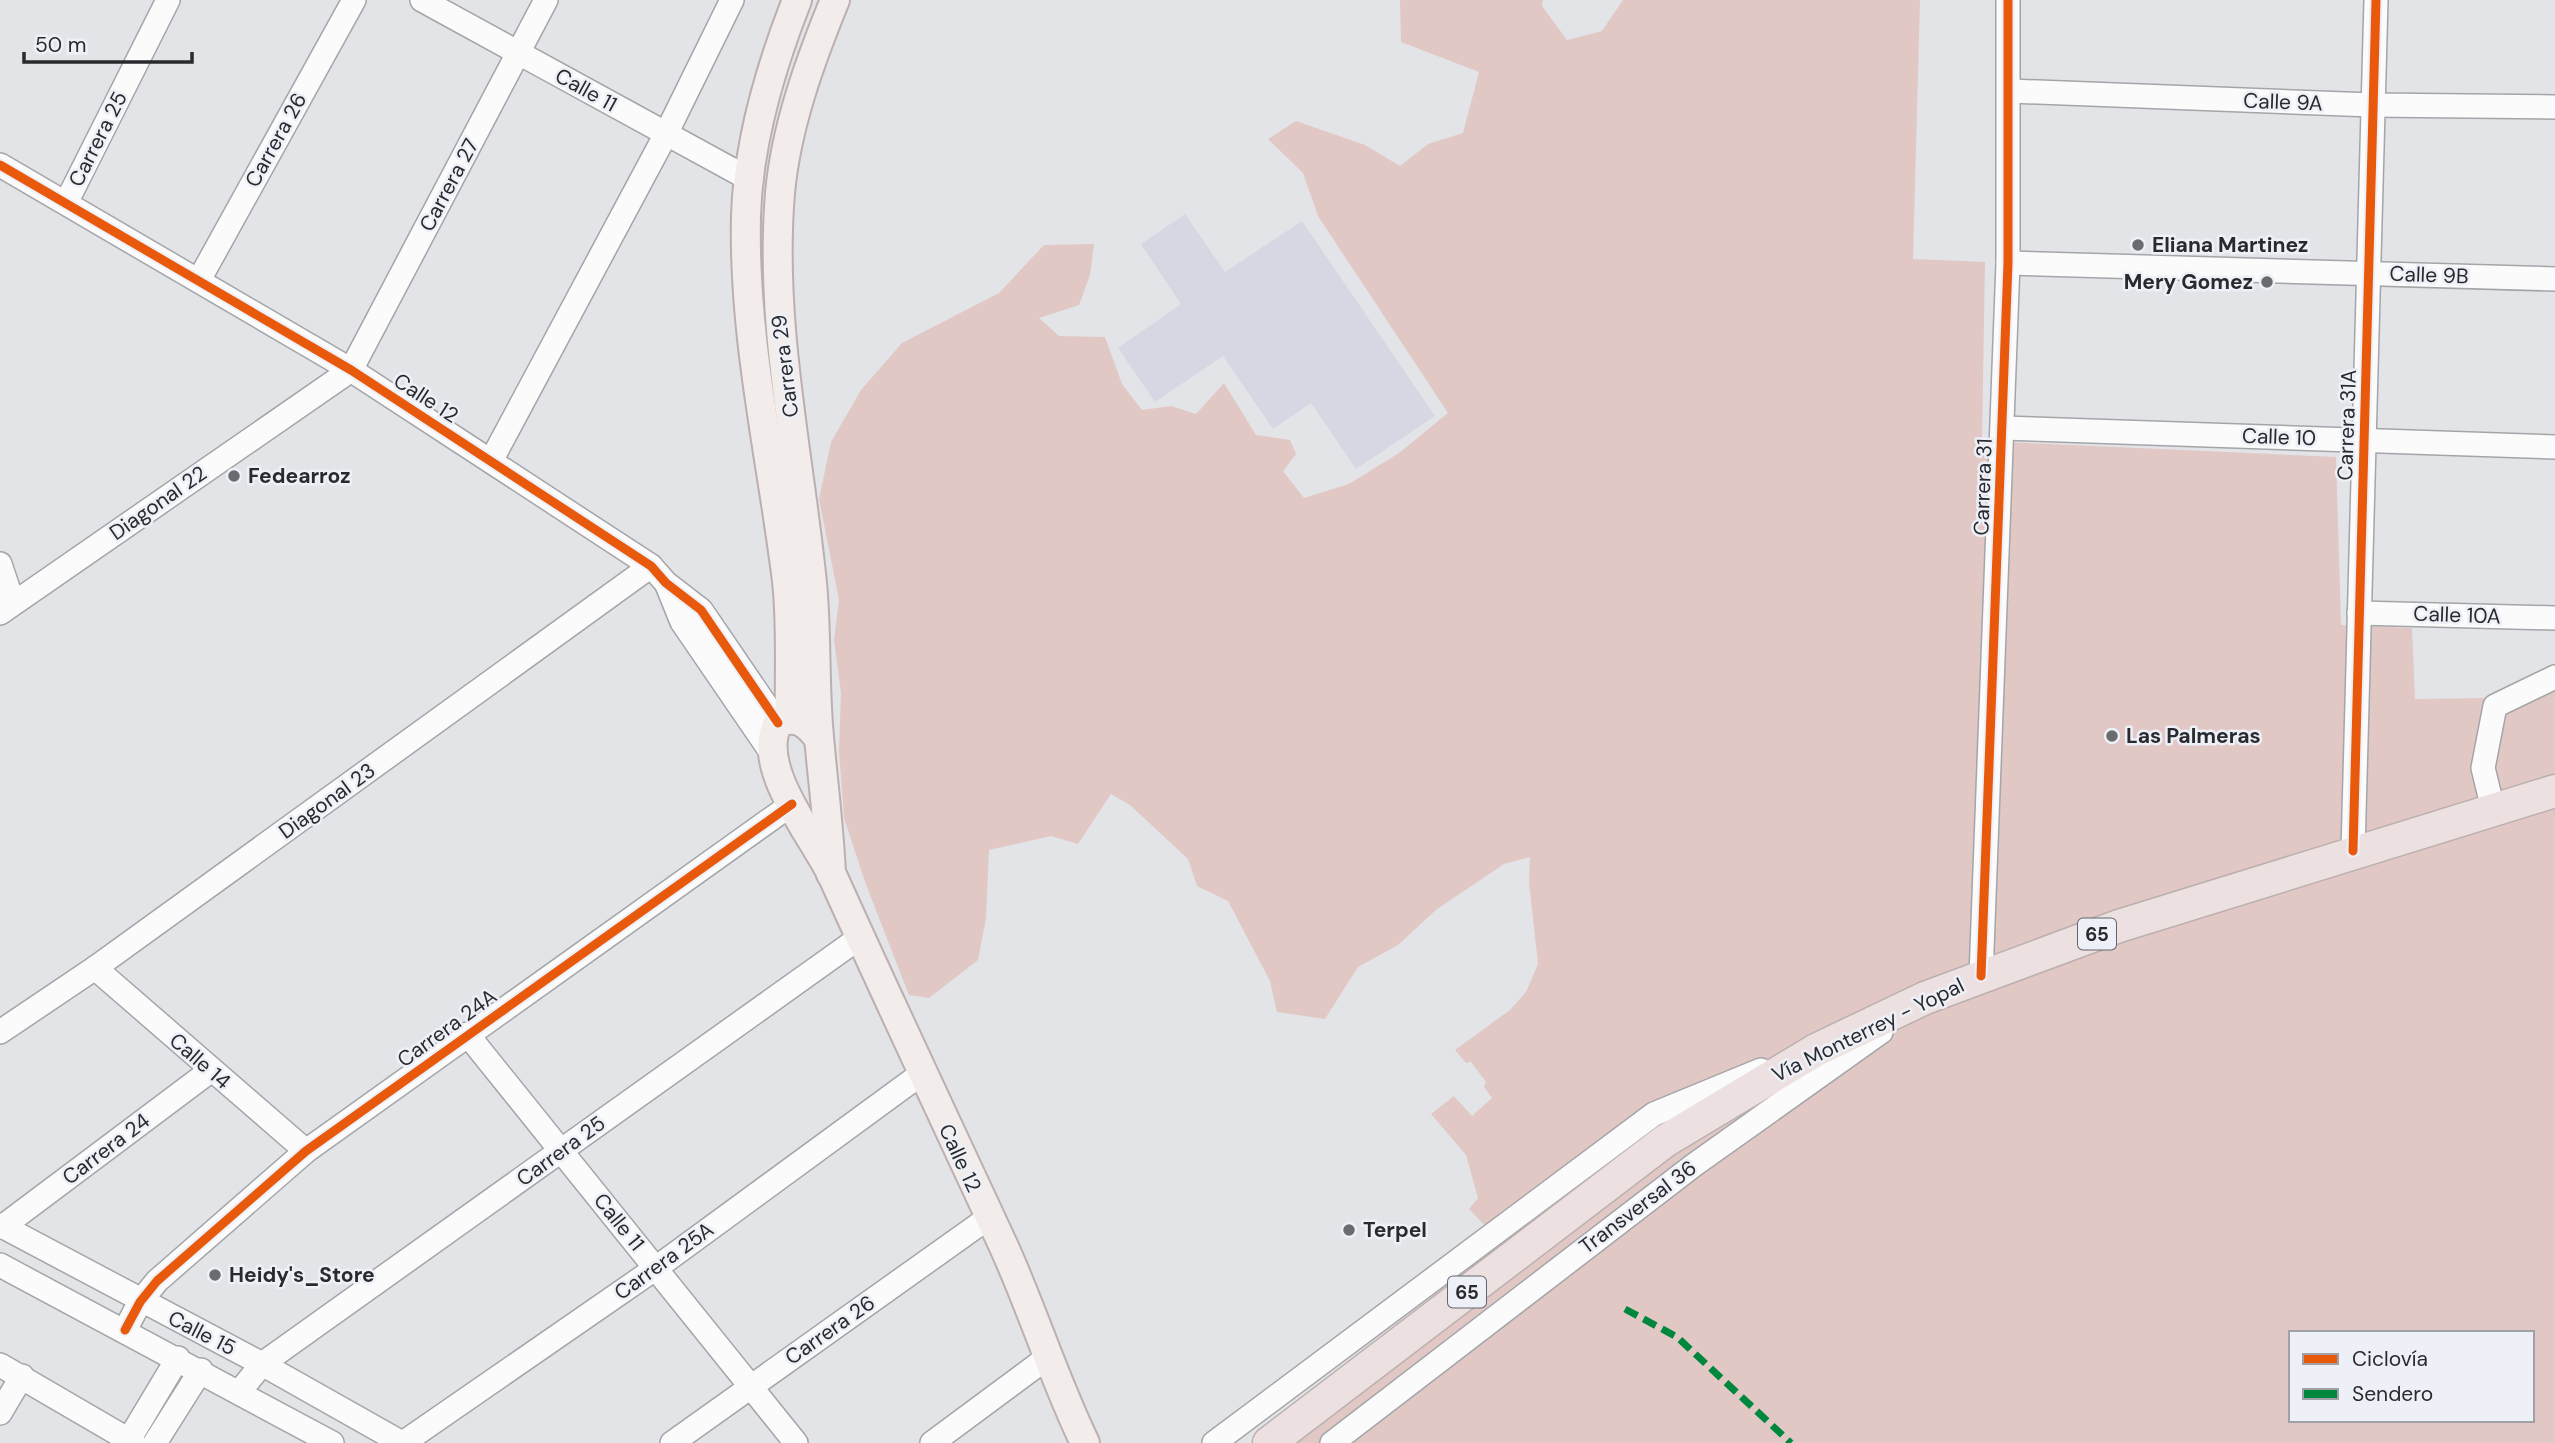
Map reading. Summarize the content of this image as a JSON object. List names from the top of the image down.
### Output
{
  "streets": {
    "highway": ["65", "Vía Monterrey - Yopal"],
    "main road": ["Carrera 29", "Calle 12"],
    "street": [
      "Calle 11",
      "Calle 9A",
      "Carrera 25",
      "Carrera 26",
      "Carrera 27",
      "Calle 9B",
      "Carrera 31A",
      "Calle 10",
      "Carrera 31",
      "Diagonal 22",
      "Calle 10A",
      "Diagonal 23",
      "Carrera 24A",
      "Calle 14",
      "Carrera 24",
      "Transversal 36",
      "Carrera 25A",
      "Calle 15"
    ]
  },
  "crossings": [
    ["Calle 11", "Carrera 25"],
    ["Calle 11", "Carrera 26"],
    ["Calle 11", "Carrera 27"],
    ["Calle 11", "Carrera 29"],
    ["Calle 11", "Carrera 24A"],
    ["Calle 11", "Carrera 25A"],
    ["Calle 9A", "Carrera 31A"],
    ["Calle 9A", "Carrera 31"],
    ["Carrera 25", "Calle 12"],
    ["Carrera 25", "Calle 15"],
    ["Carrera 26", "Calle 12"],
    ["Carrera 27", "Calle 12"],
    ["Carrera 27", "Diagonal 22"],
    ["Calle 9B", "Carrera 31A"],
    ["Calle 9B", "Carrera 31"],
    ["Carrera 29", "Calle 12"],
    ["Calle 12", "Diagonal 22"],
    ["Calle 12", "Diagonal 23"],
    ["Calle 12", "Carrera 25A"],
    ["Carrera 31A", "Calle 10"],
    ["Carrera 31A", "Calle 10A"],
    ["Carrera 31A", "Vía Monterrey - Yopal"],
    ["Calle 10", "Carrera 31"],
    ["Carrera 31", "Vía Monterrey - Yopal"],
    ["Carrera 31", "Transversal 36"],
    ["Diagonal 23", "Calle 14"],
    ["65", "Vía Monterrey - Yopal"],
    ["Carrera 24A", "Calle 14"],
    ["Carrera 24A", "Calle 15"],
    ["Vía Monterrey - Yopal", "Transversal 36"],
    ["Calle 14", "Carrera 24"],
    ["Carrera 24", "Calle 15"],
    ["Carrera 25A", "Calle 15"]
  ],
  "places": [
    "Eliana Martinez",
    "Mery Gomez",
    "Fedearroz",
    "Las Palmeras",
    "Terpel",
    "Heidy's_Store"
  ],
  "legend": ["Ciclovía", "Sendero"],
  "scale_bar": "50 m"
}
